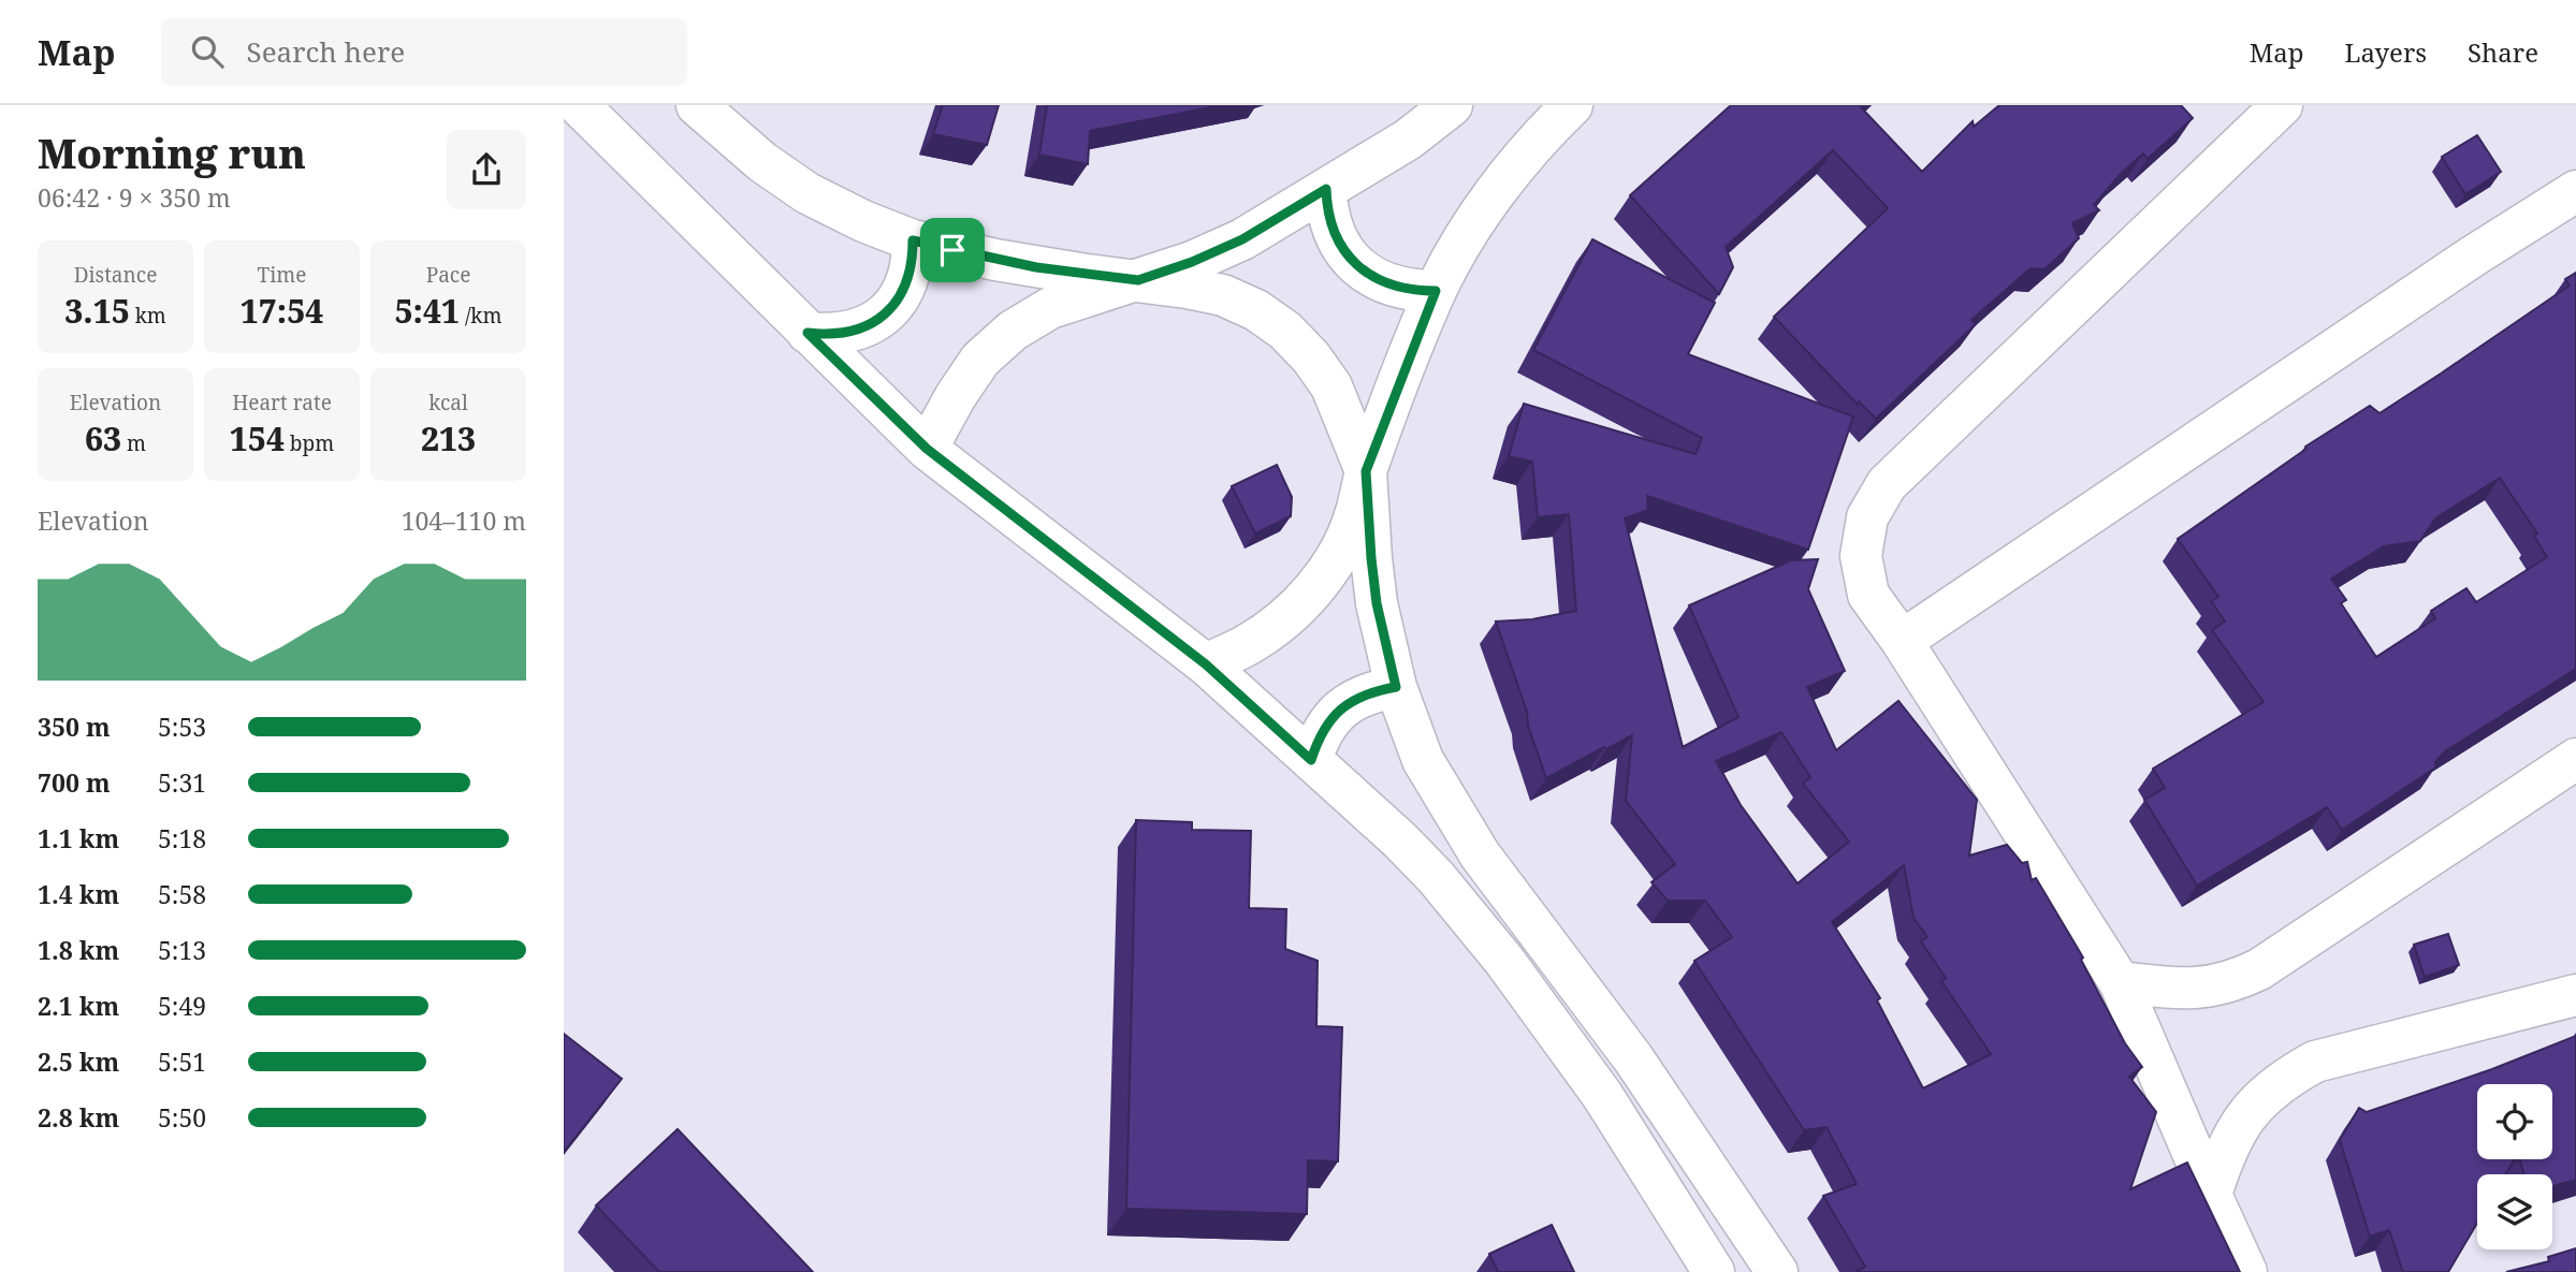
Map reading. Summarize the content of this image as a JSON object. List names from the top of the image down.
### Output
{
  "page": {
    "header": "Map",
    "search": "Search here",
    "nav": ["Map", "Layers", "Share"],
    "heading": ["Morning run", "06:42 · 9 × 350 m"],
    "stats": [
      ["Distance", "3.15 km"],
      ["Time", "17:54"],
      ["Pace", "5:41 /km"],
      ["Elevation", "63 m"],
      ["Heart rate", "154 bpm"],
      ["kcal", "213"]
    ],
    "chart": ["Elevation", "104–110 m"],
    "list": [
      {
        "name": "350 m",
        "note": "5:53"
      },
      {
        "name": "700 m",
        "note": "5:31"
      },
      {
        "name": "1.1 km",
        "note": "5:18"
      },
      {
        "name": "1.4 km",
        "note": "5:58"
      },
      {
        "name": "1.8 km",
        "note": "5:13"
      },
      {
        "name": "2.1 km",
        "note": "5:49"
      },
      {
        "name": "2.5 km",
        "note": "5:51"
      },
      {
        "name": "2.8 km",
        "note": "5:50"
      }
    ]
  }
}
